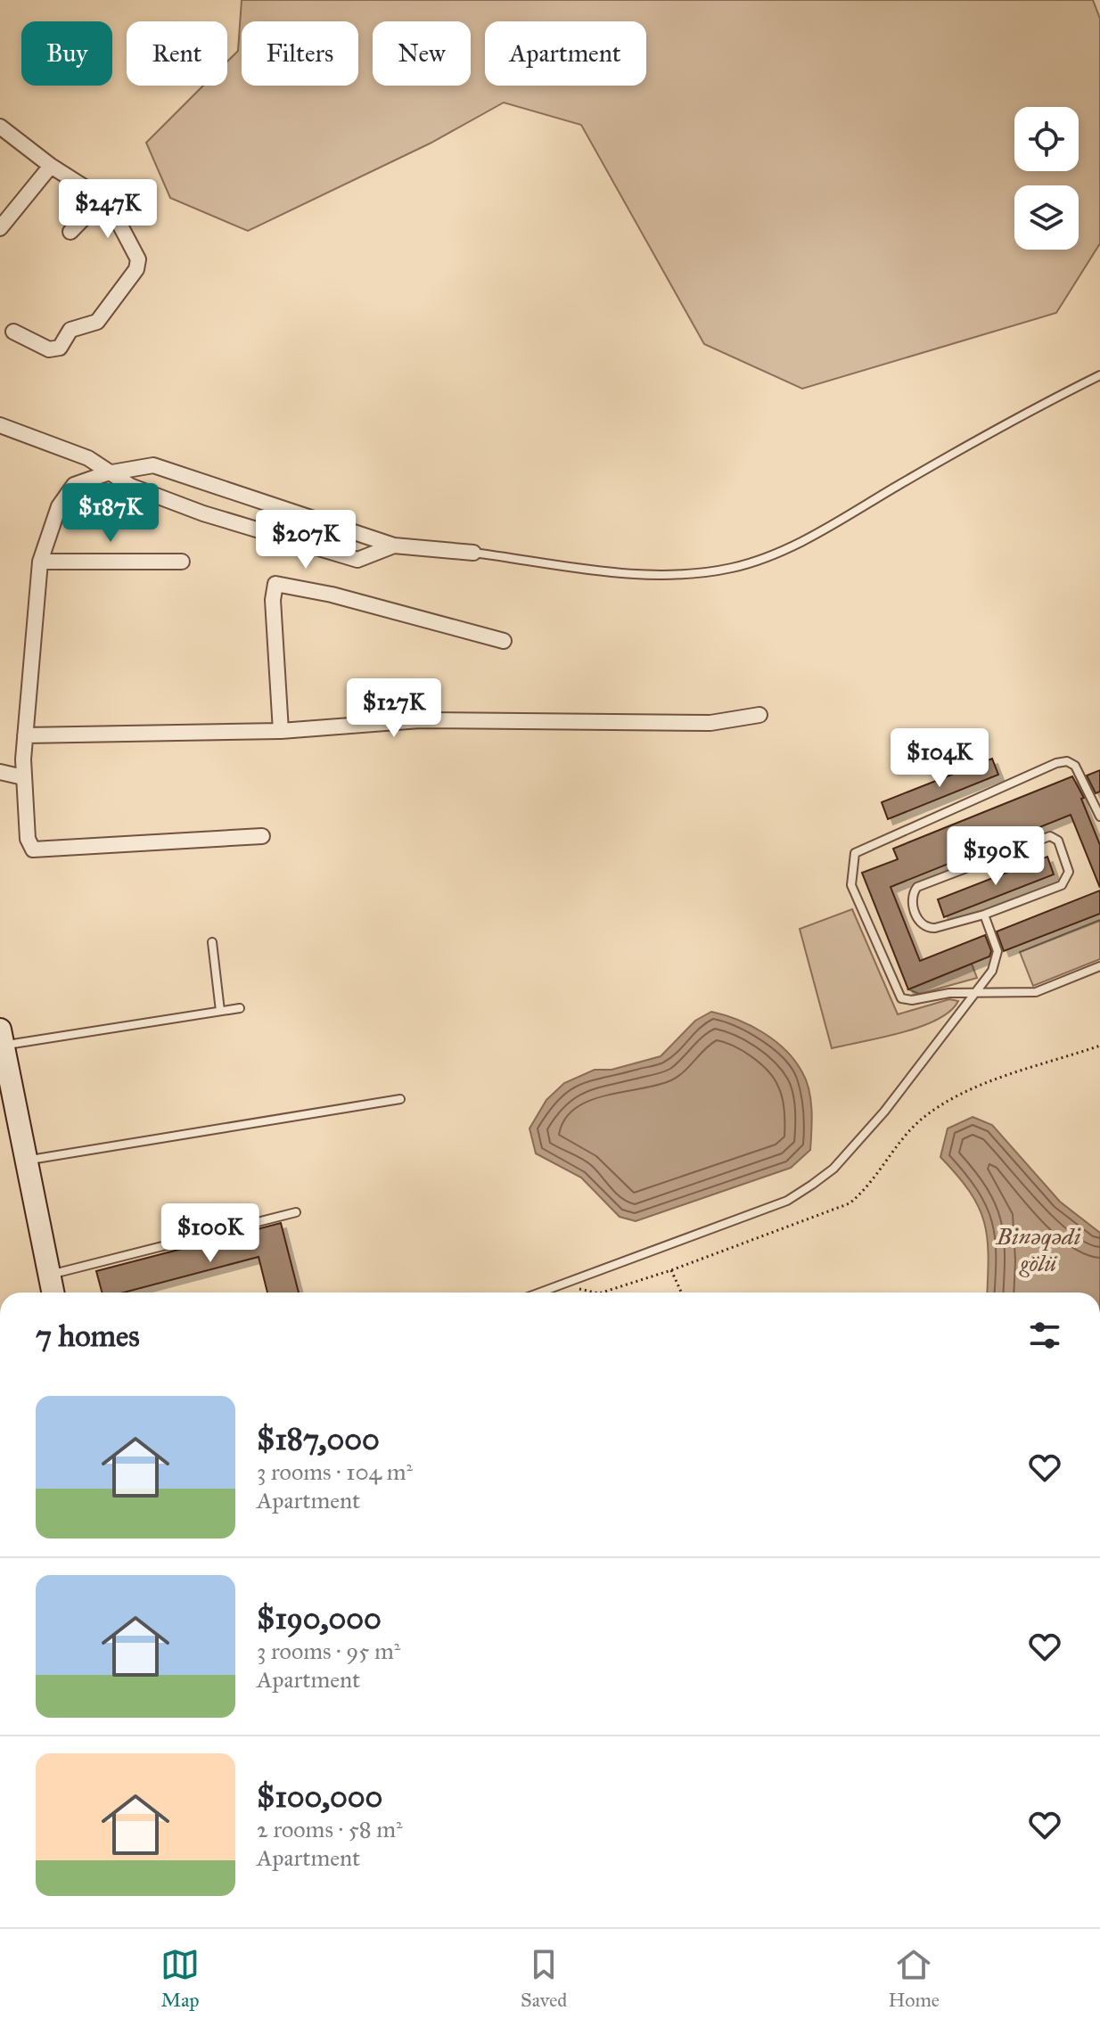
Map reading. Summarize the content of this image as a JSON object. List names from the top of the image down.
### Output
{
  "water": ["Binəqədi gölü"],
  "page": {
    "chip": [
      "Buy",
      "Rent",
      "Filters",
      "New",
      "Apartment"
    ],
    "price": [
      "$247K",
      "$187K",
      "$207K",
      "$127K",
      "$104K",
      "$190K",
      "$100K"
    ],
    "heading": "7 homes",
    "list": [
      {
        "name": "$187,000",
        "note": "3 rooms · 104 m² · Apartment"
      },
      {
        "name": "$190,000",
        "note": "3 rooms · 95 m² · Apartment"
      },
      {
        "name": "$100,000",
        "note": "2 rooms · 58 m² · Apartment"
      }
    ],
    "tabs": ["Map", "Saved", "Home"]
  }
}
